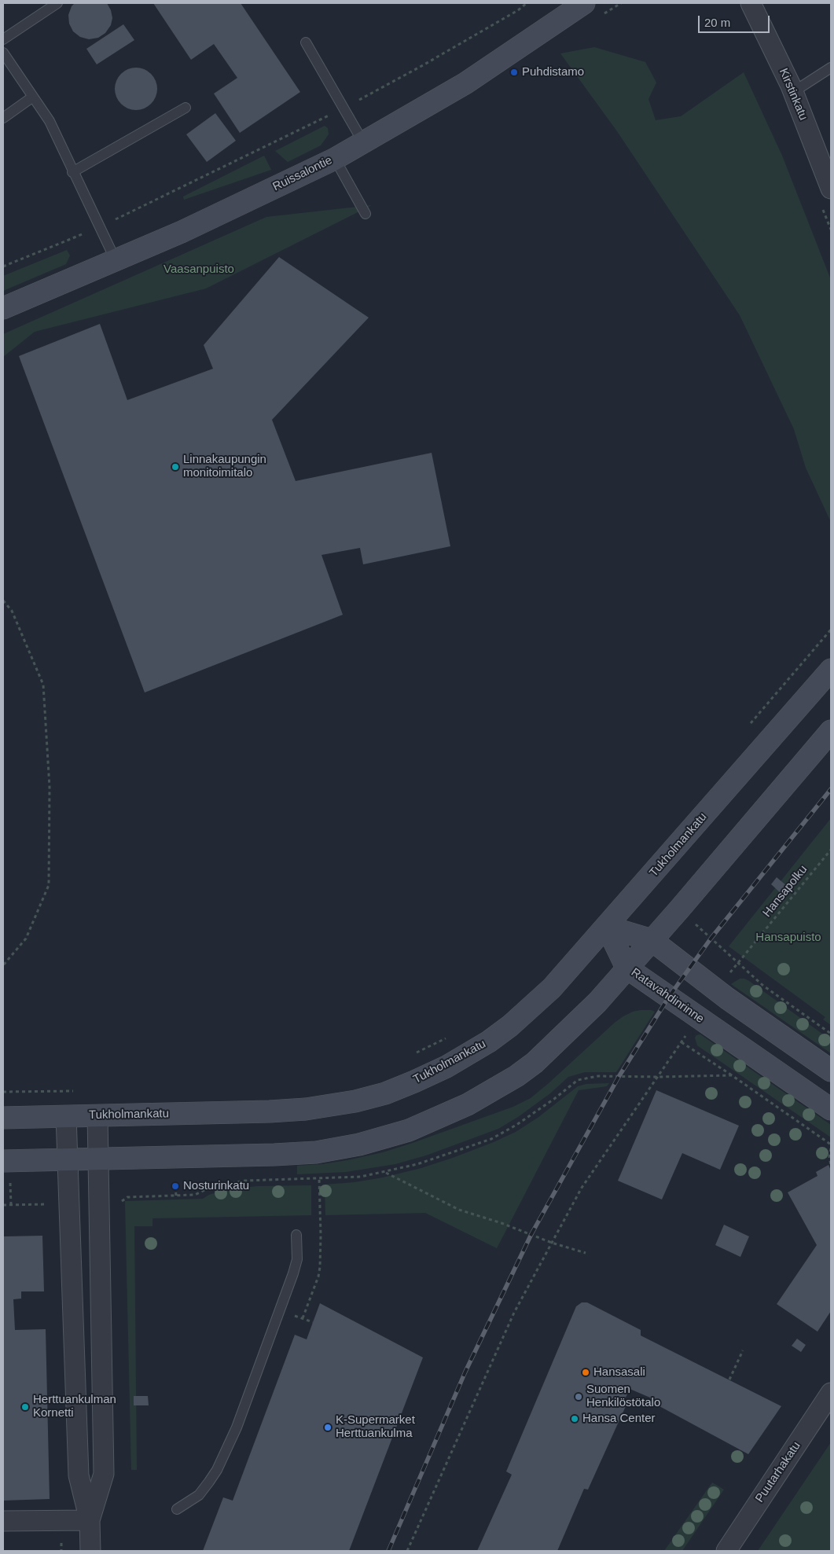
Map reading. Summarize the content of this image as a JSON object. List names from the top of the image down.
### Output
{
  "streets": {
    "main road": ["Ruissalontie", "Tukholmankatu", "Ratavahdinrinne"],
    "street": ["Kirstinkatu", "Puutarhakatu"],
    "path": ["Hansapolku"]
  },
  "crossings": [
    ["Tukholmankatu", "Ratavahdinrinne"]
  ],
  "parks": ["Vaasanpuisto", "Hansapuisto"],
  "places": [
    "Puhdistamo",
    "Linnakaupungin monitoimitalo",
    "Nosturinkatu",
    "Hansasali",
    "Suomen Henkilöstötalo",
    "Herttuankulman Kornetti",
    "Hansa Center",
    "K-Supermarket Herttuankulma"
  ],
  "scale_bar": "20 m"
}
